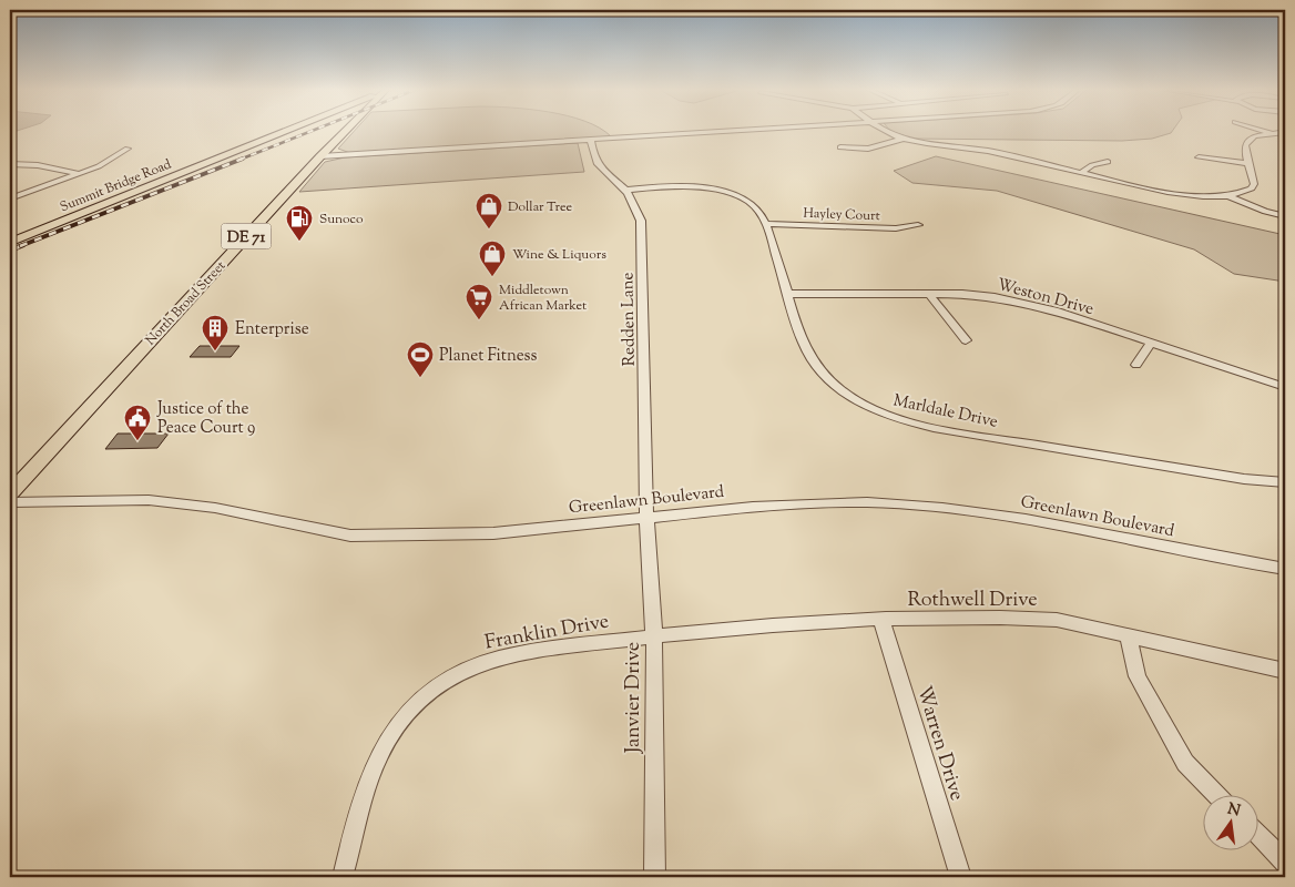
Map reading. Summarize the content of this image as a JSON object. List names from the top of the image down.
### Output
{
  "streets": {
    "main road": ["Summit Bridge Road", "DE 71", "North Broad Street"],
    "street": [
      "Hayley Court",
      "Weston Drive",
      "Redden Lane",
      "Marldale Drive",
      "Greenlawn Boulevard",
      "Rothwell Drive",
      "Franklin Drive",
      "Janvier Drive",
      "Warren Drive"
    ]
  },
  "crossings": [
    ["Hayley Court", "Marldale Drive"],
    ["Weston Drive", "Marldale Drive"],
    ["Redden Lane", "Marldale Drive"],
    ["Redden Lane", "Greenlawn Boulevard"],
    ["Redden Lane", "Janvier Drive"],
    ["Greenlawn Boulevard", "Janvier Drive"],
    ["Rothwell Drive", "Franklin Drive"],
    ["Rothwell Drive", "Janvier Drive"],
    ["Rothwell Drive", "Warren Drive"],
    ["Franklin Drive", "Janvier Drive"]
  ],
  "places": {
    "shop": ["Dollar Tree", "Wine & Liquors"],
    "fuel station": ["Sunoco"],
    "supermarket": ["Middletown African Market"],
    "building": ["Enterprise"],
    "sports": ["Planet Fitness"],
    "public building": ["Justice of the Peace Court 9"]
  },
  "north": "top"
}
